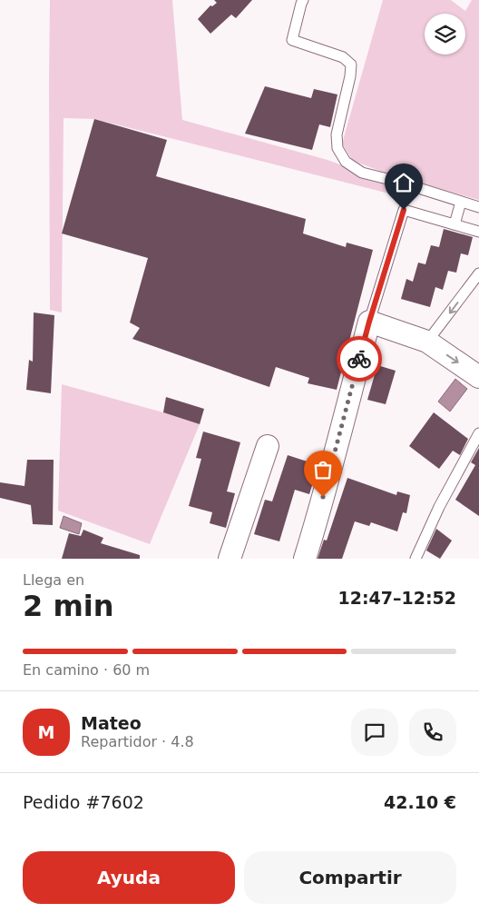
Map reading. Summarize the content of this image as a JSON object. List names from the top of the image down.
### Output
{
  "page": {
    "heading": ["2 min", "Llega en", "12:47–12:52"],
    "panel": [
      "Mateo",
      "Repartidor · 4.8",
      "Pedido #7602",
      "42.10 €"
    ],
    "bar": "En camino · 60 m",
    "round": "M",
    "buttons": ["Ayuda", "Compartir"]
  }
}
